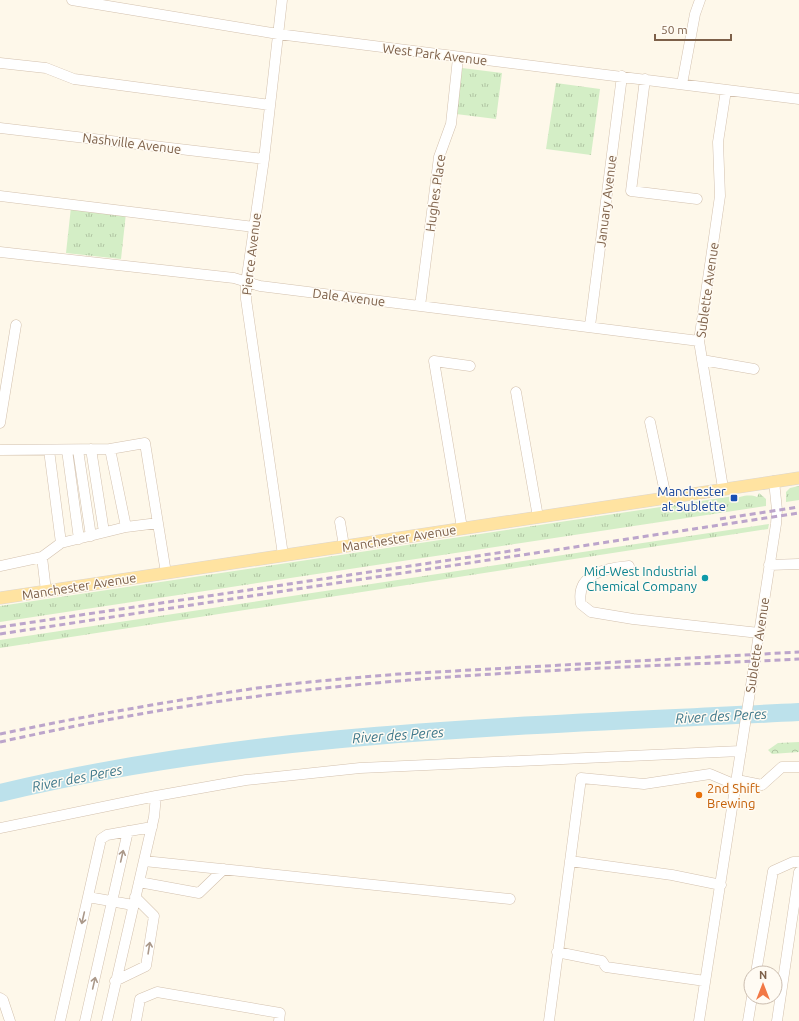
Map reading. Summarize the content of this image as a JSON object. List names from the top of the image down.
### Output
{
  "streets": {
    "main road": ["Manchester Avenue"],
    "street": [
      "West Park Avenue",
      "Nashville Avenue",
      "Hughes Place",
      "January Avenue",
      "Pierce Avenue",
      "Sublette Avenue",
      "Dale Avenue"
    ]
  },
  "crossings": [
    ["West Park Avenue", "Hughes Place"],
    ["West Park Avenue", "January Avenue"],
    ["West Park Avenue", "Pierce Avenue"],
    ["West Park Avenue", "Sublette Avenue"],
    ["Nashville Avenue", "Pierce Avenue"],
    ["Hughes Place", "Dale Avenue"],
    ["January Avenue", "Dale Avenue"],
    ["Pierce Avenue", "Dale Avenue"],
    ["Pierce Avenue", "Manchester Avenue"],
    ["Sublette Avenue", "Dale Avenue"],
    ["Sublette Avenue", "Manchester Avenue"]
  ],
  "water": ["River des Peres"],
  "places": {
    "transit": ["Manchester at Sublette"],
    "other": ["Mid-West Industrial Chemical Company", "2nd Shift Brewing"]
  },
  "scale_bar": "50 m",
  "north": "top"
}
